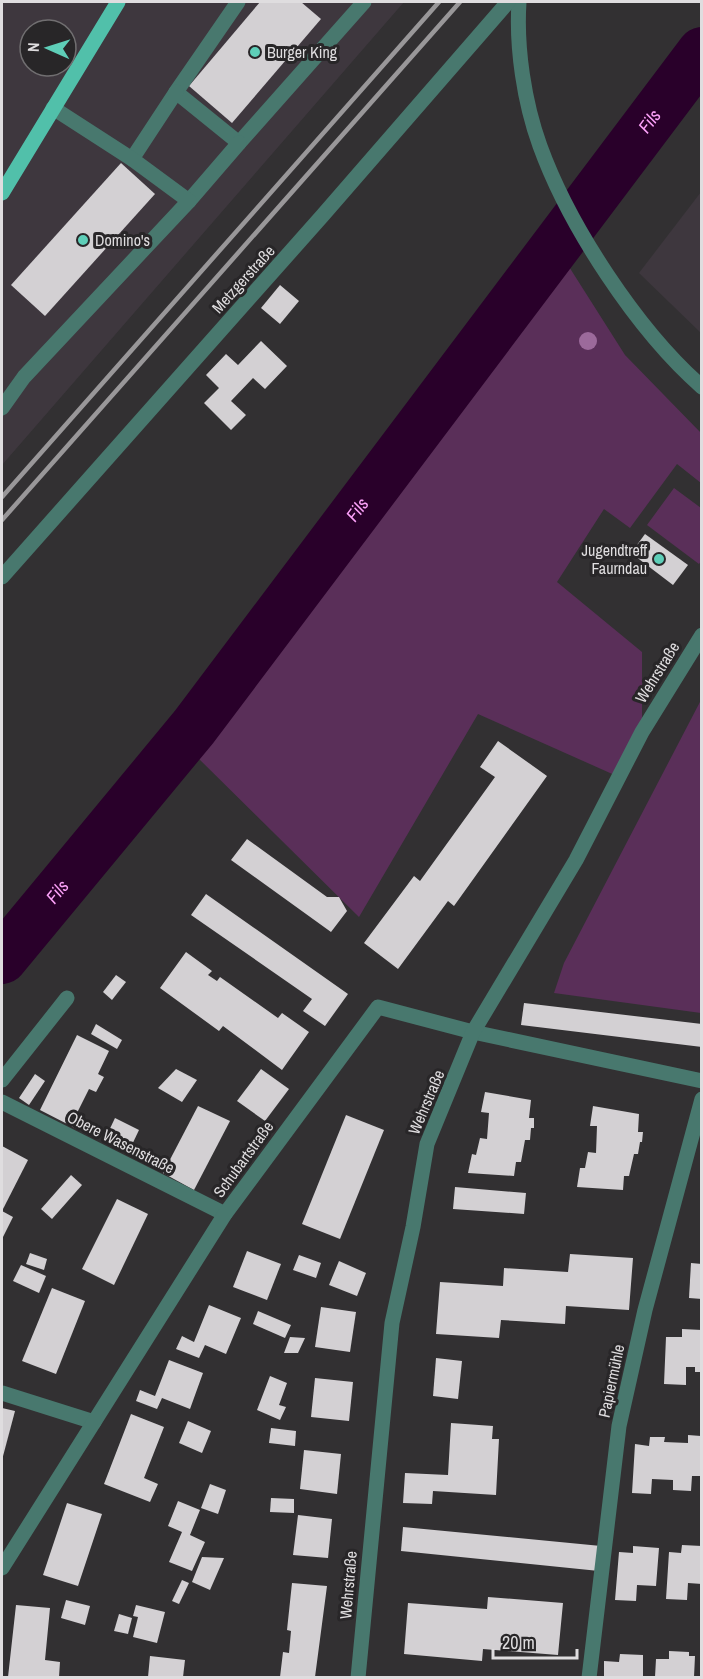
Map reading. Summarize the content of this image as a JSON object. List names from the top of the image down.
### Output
{
  "streets": {
    "street": [
      "Metzgerstraße",
      "Wehrstraße",
      "Obere Wasenstraße",
      "Schubartstraße",
      "Papiermühle"
    ]
  },
  "crossings": [
    ["Wehrstraße", "Schubartstraße"],
    ["Obere Wasenstraße", "Schubartstraße"]
  ],
  "water": ["Fils"],
  "places": ["Burger King", "Domino's", "Jugendtreff Faurndau"],
  "scale_bar": "20 m",
  "north": "left"
}
